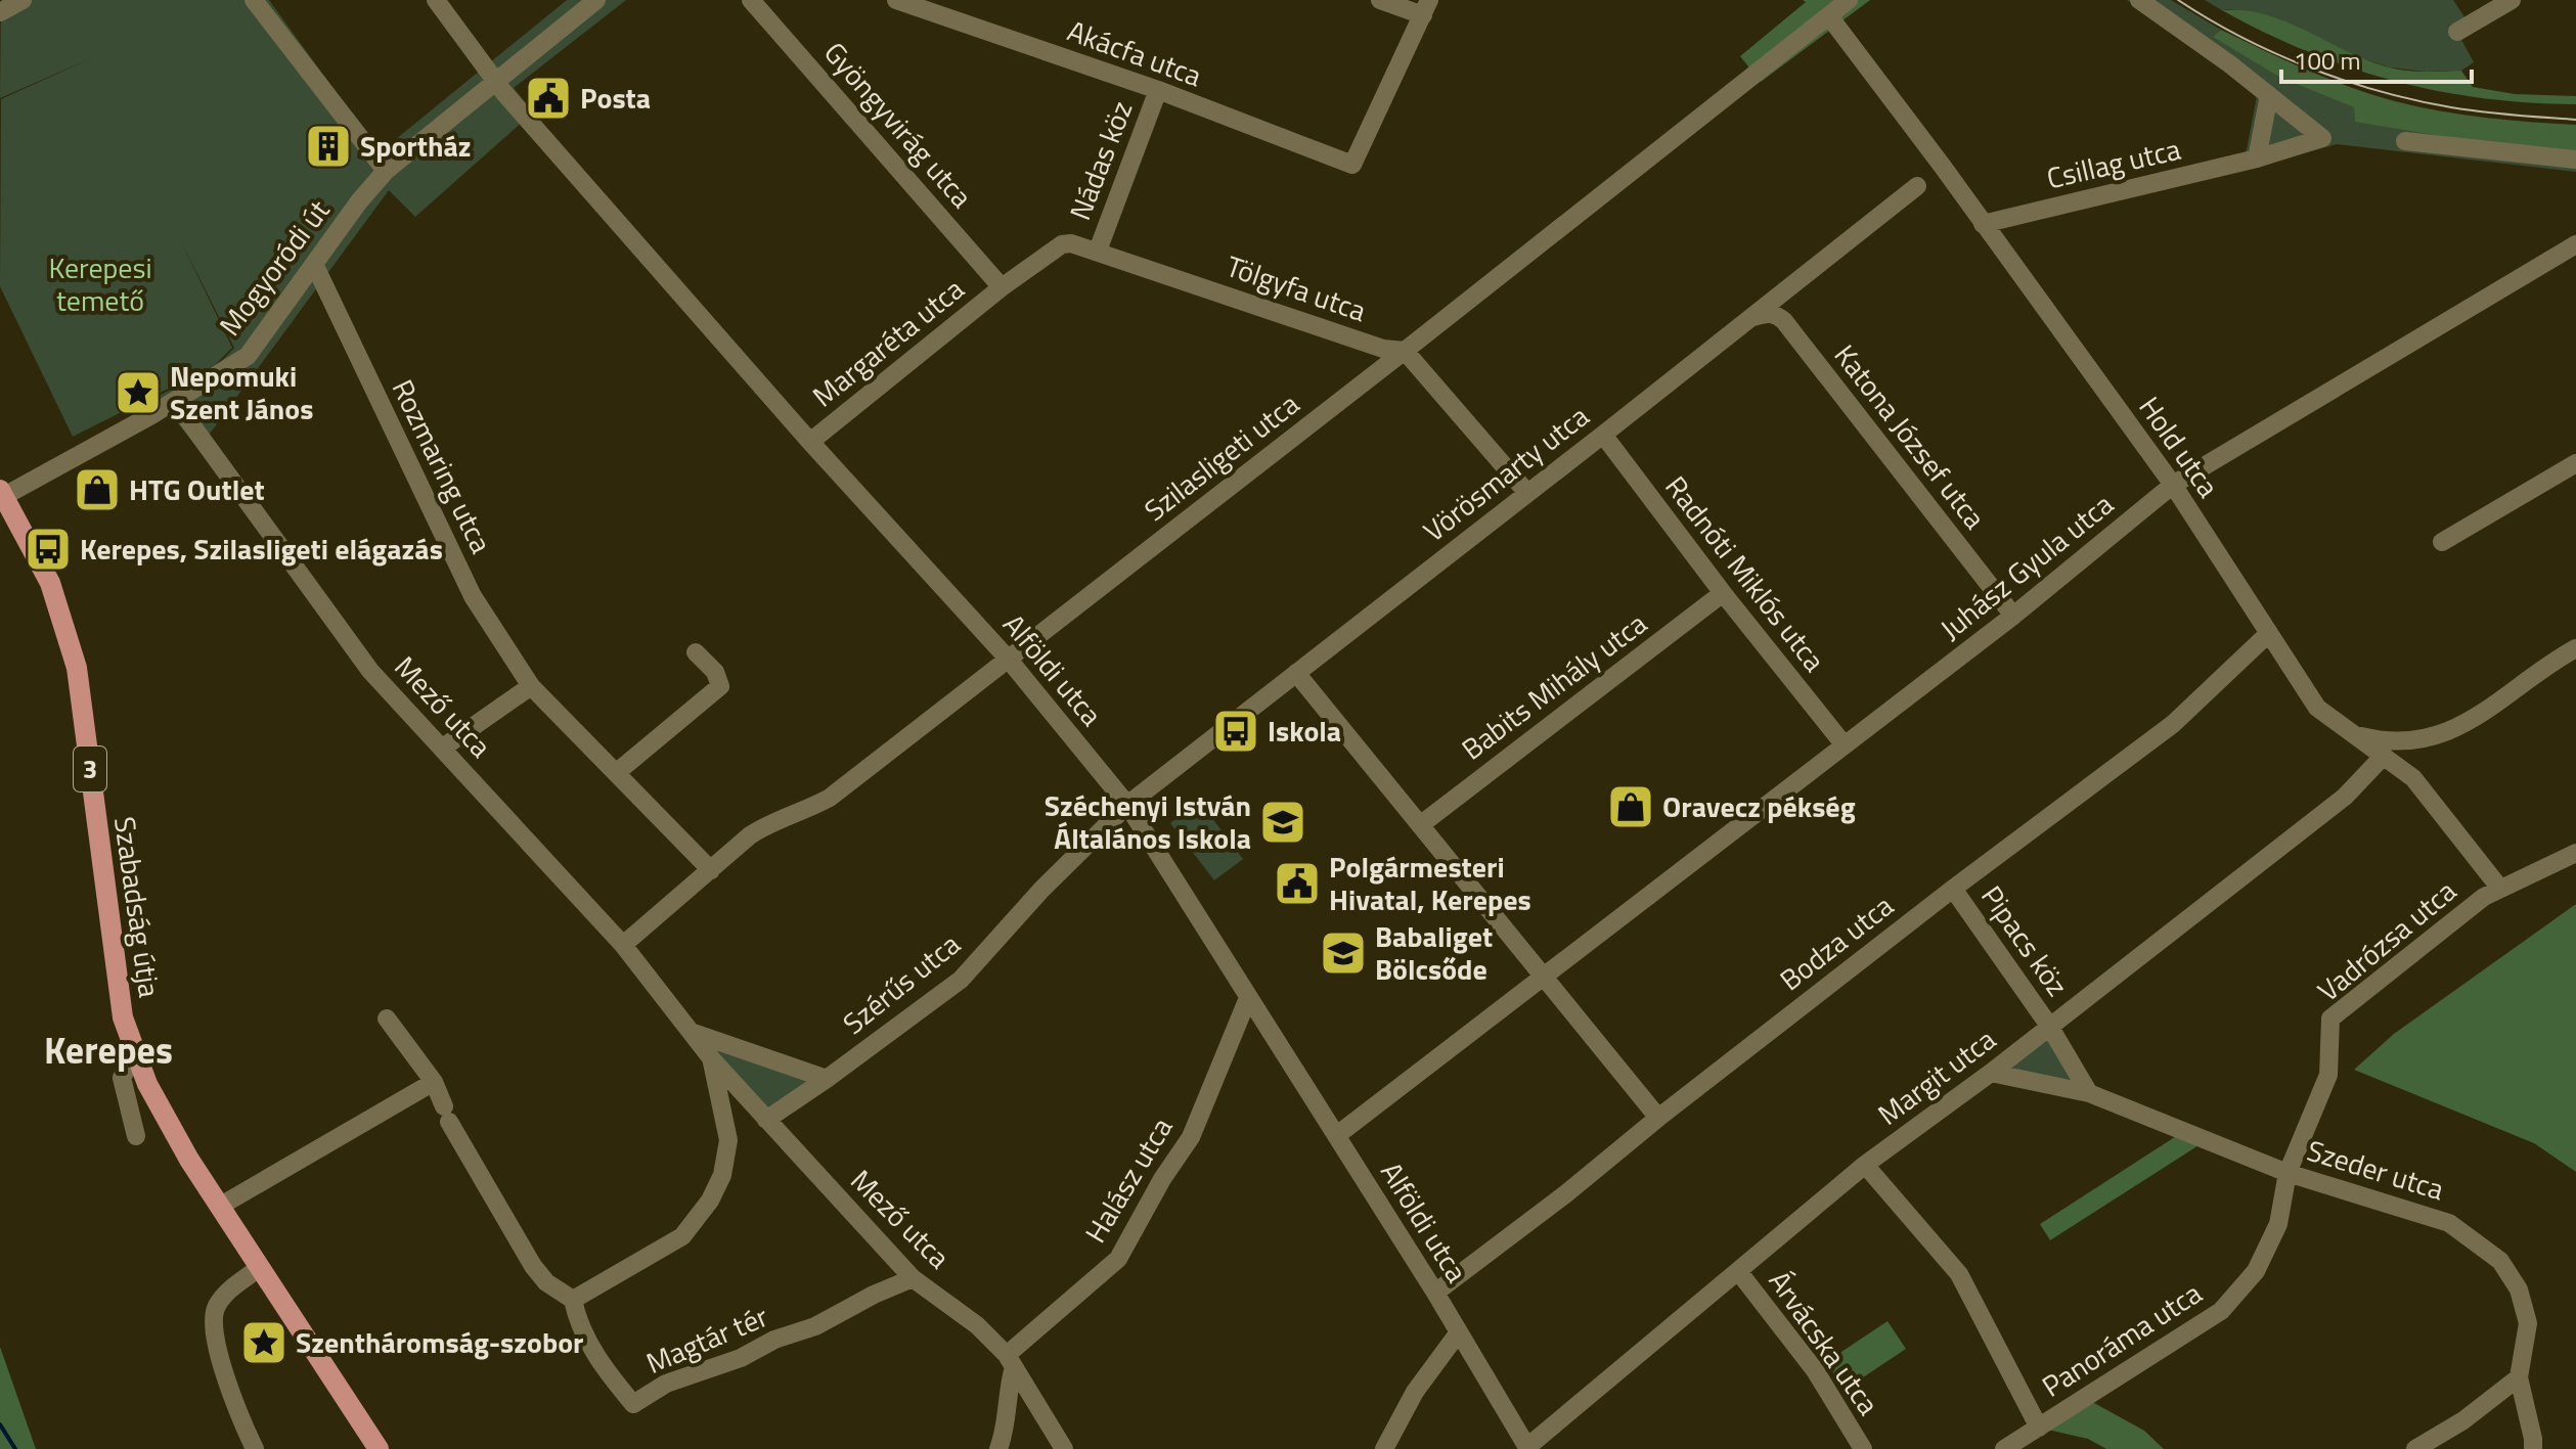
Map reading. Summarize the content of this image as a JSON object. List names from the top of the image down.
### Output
{
  "streets": {
    "main road": ["3", "Szabadság útja"],
    "street": [
      "Akácfa utca",
      "Gyöngyvirág utca",
      "Nádas köz",
      "Csillag utca",
      "Mogyoródi út",
      "Tölgyfa utca",
      "Margaréta utca",
      "Katona József utca",
      "Hold utca",
      "Szilasligeti utca",
      "Rozmaring utca",
      "Vörösmarty utca",
      "Juhász Gyula utca",
      "Radnóti Miklós utca",
      "Alföldi utca",
      "Babits Mihály utca",
      "Mező utca",
      "Pipacs köz",
      "Vadrózsa utca",
      "Bodza utca",
      "Szérűs utca",
      "Margit utca",
      "Szeder utca",
      "Halász utca",
      "Magtár tér",
      "Panoráma utca",
      "Árvácska utca"
    ]
  },
  "crossings": [
    ["Akácfa utca", "Nádas köz"],
    ["Gyöngyvirág utca", "Tölgyfa utca"],
    ["Gyöngyvirág utca", "Margaréta utca"],
    ["Nádas köz", "Tölgyfa utca"],
    ["Csillag utca", "Hold utca"],
    ["Mogyoródi út", "Rozmaring utca"],
    ["Mogyoródi út", "Alföldi utca"],
    ["Mogyoródi út", "Mező utca"],
    ["Mogyoródi út", "Szabadság útja"],
    ["Tölgyfa utca", "Margaréta utca"],
    ["Tölgyfa utca", "Szilasligeti utca"],
    ["Margaréta utca", "Alföldi utca"],
    ["Katona József utca", "Vörösmarty utca"],
    ["Katona József utca", "Juhász Gyula utca"],
    ["Hold utca", "Szilasligeti utca"],
    ["Hold utca", "Juhász Gyula utca"],
    ["Hold utca", "Vadrózsa utca"],
    ["Hold utca", "Bodza utca"],
    ["Hold utca", "Margit utca"],
    ["Szilasligeti utca", "Rozmaring utca"],
    ["Szilasligeti utca", "Alföldi utca"],
    ["Szilasligeti utca", "Mező utca"],
    ["Vörösmarty utca", "Radnóti Miklós utca"],
    ["Vörösmarty utca", "Alföldi utca"],
    ["Vörösmarty utca", "Szérűs utca"],
    ["Juhász Gyula utca", "Radnóti Miklós utca"],
    ["Juhász Gyula utca", "Alföldi utca"],
    ["Radnóti Miklós utca", "Babits Mihály utca"],
    ["Alföldi utca", "Bodza utca"],
    ["Alföldi utca", "Szérűs utca"],
    ["Alföldi utca", "Margit utca"],
    ["Alföldi utca", "Halász utca"],
    ["Mező utca", "Szérűs utca"],
    ["Mező utca", "Halász utca"],
    ["Mező utca", "Magtár tér"],
    ["Pipacs köz", "Bodza utca"],
    ["Pipacs köz", "Margit utca"],
    ["Vadrózsa utca", "Szeder utca"],
    ["Vadrózsa utca", "Panoráma utca"],
    ["Margit utca", "Szeder utca"],
    ["Margit utca", "Árvácska utca"],
    ["Szeder utca", "Panoráma utca"]
  ],
  "districts": ["Kerepes"],
  "parks": ["Kerepesi temető"],
  "places": {
    "public building": ["Posta", "Polgármesteri Hivatal, Kerepes"],
    "building": ["Sportház"],
    "place": ["Nepomuki Szent János", "Szentháromság-szobor"],
    "shop": ["HTG Outlet", "Oravecz pékség"],
    "bus stop": ["Kerepes, Szilasligeti elágazás", "Iskola"],
    "school or university": ["Széchenyi István Általános Iskola", "Babaliget Bölcsőde"]
  },
  "scale_bar": "100 m"
}
